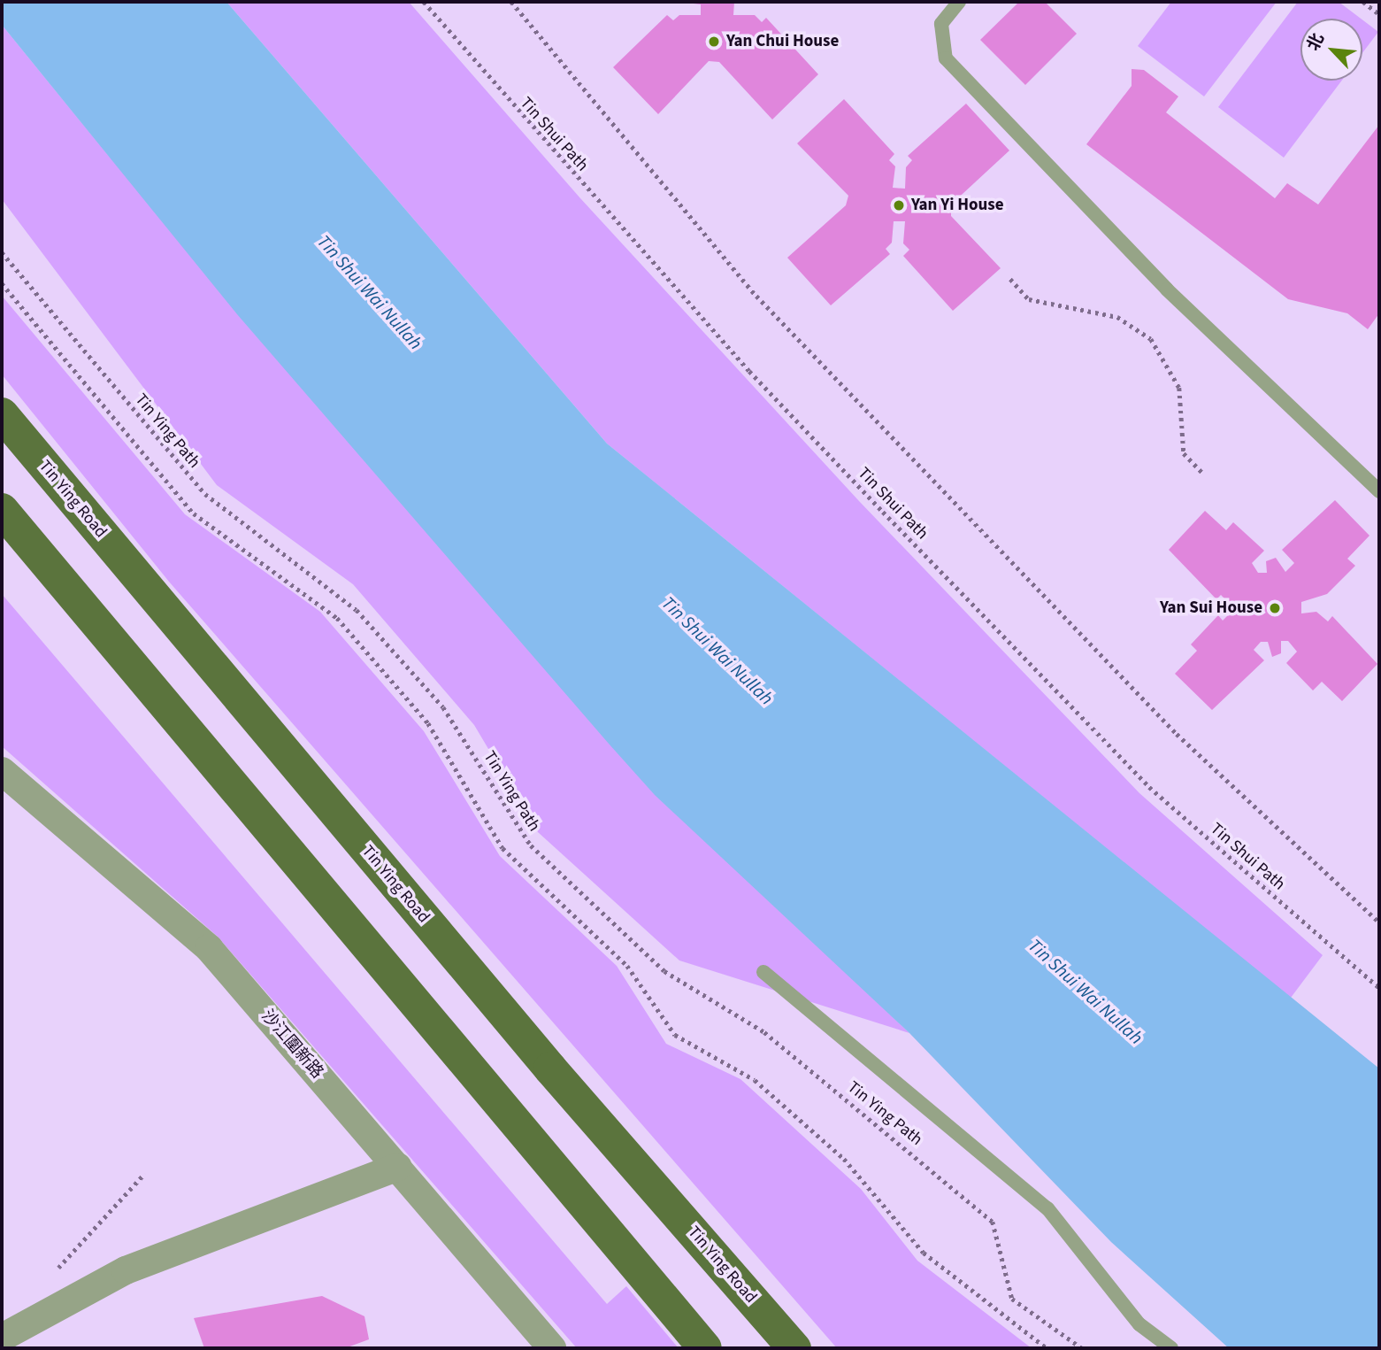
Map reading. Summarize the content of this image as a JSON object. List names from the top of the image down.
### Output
{
  "streets": {
    "main road": ["Tin Ying Road"],
    "street": ["沙江圍新路"],
    "path": ["Tin Shui Path", "Tin Ying Path"]
  },
  "water": ["Tin Shui Wai Nullah"],
  "places": ["Yan Chui House", "Yan Yi House", "Yan Sui House"],
  "north": "top left"
}
